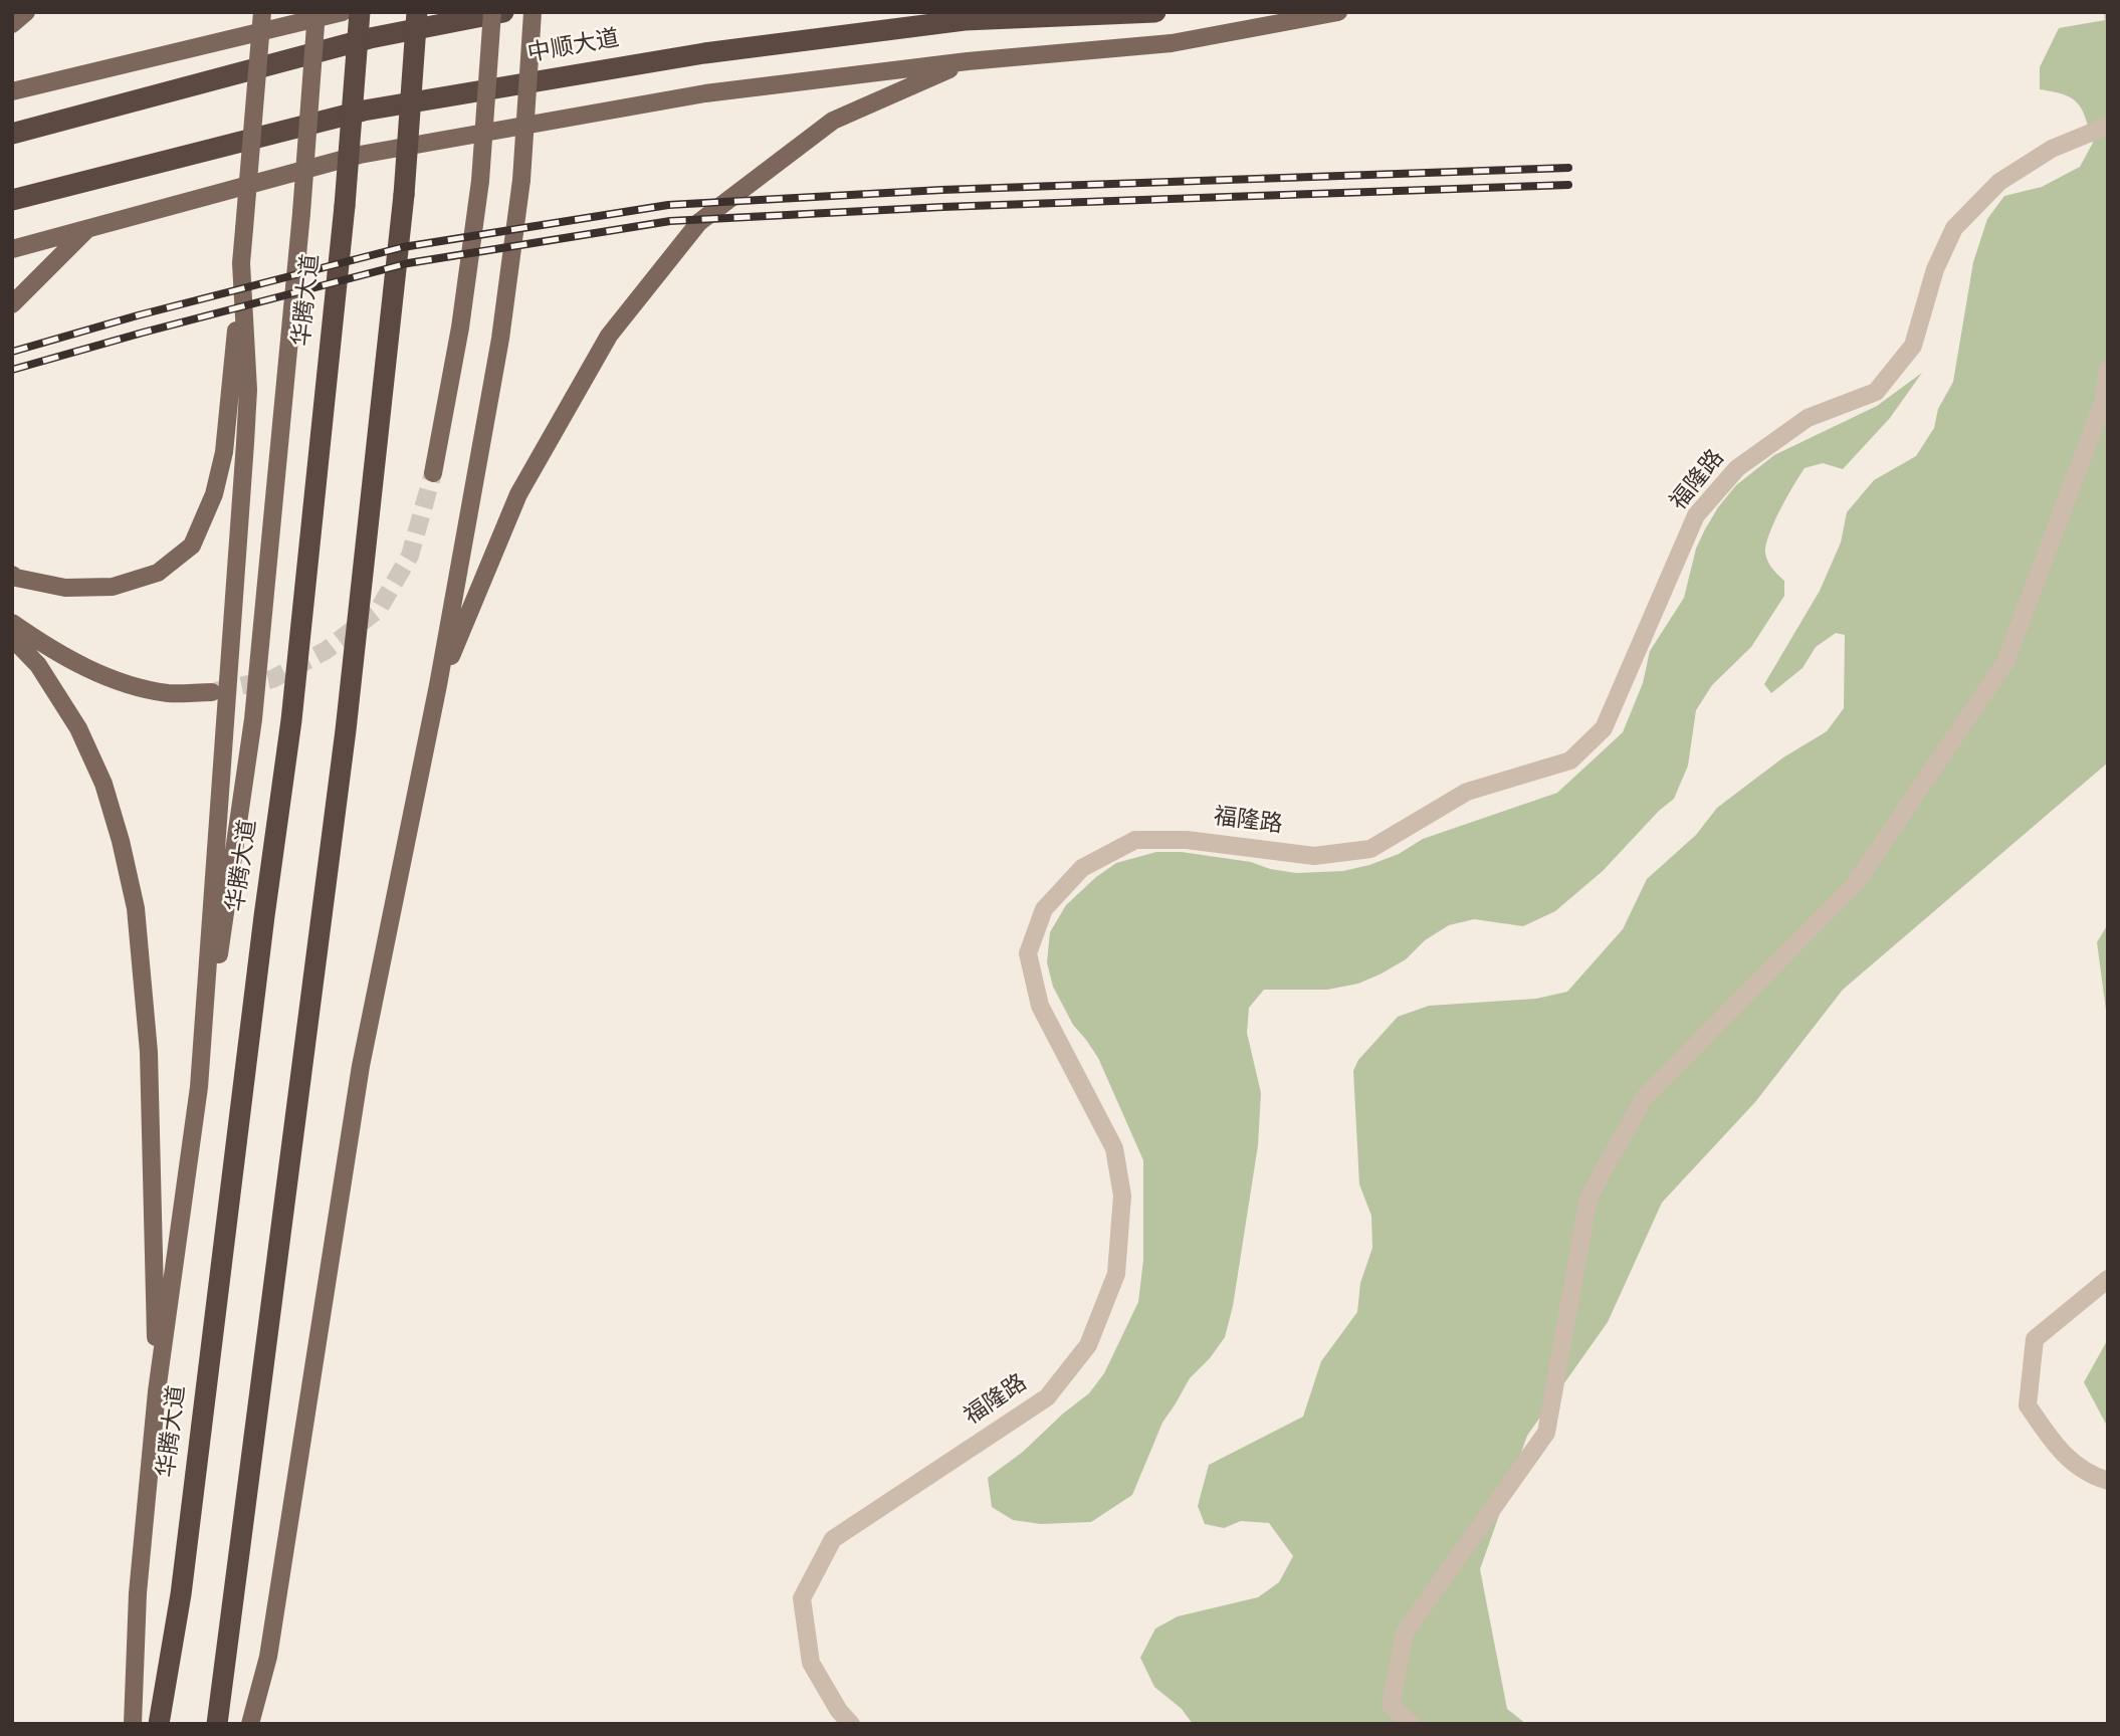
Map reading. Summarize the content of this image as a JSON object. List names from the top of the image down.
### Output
{
  "streets": {
    "highway": ["中顺大道", "华腾大道"],
    "street": ["福隆路"]
  }
}
